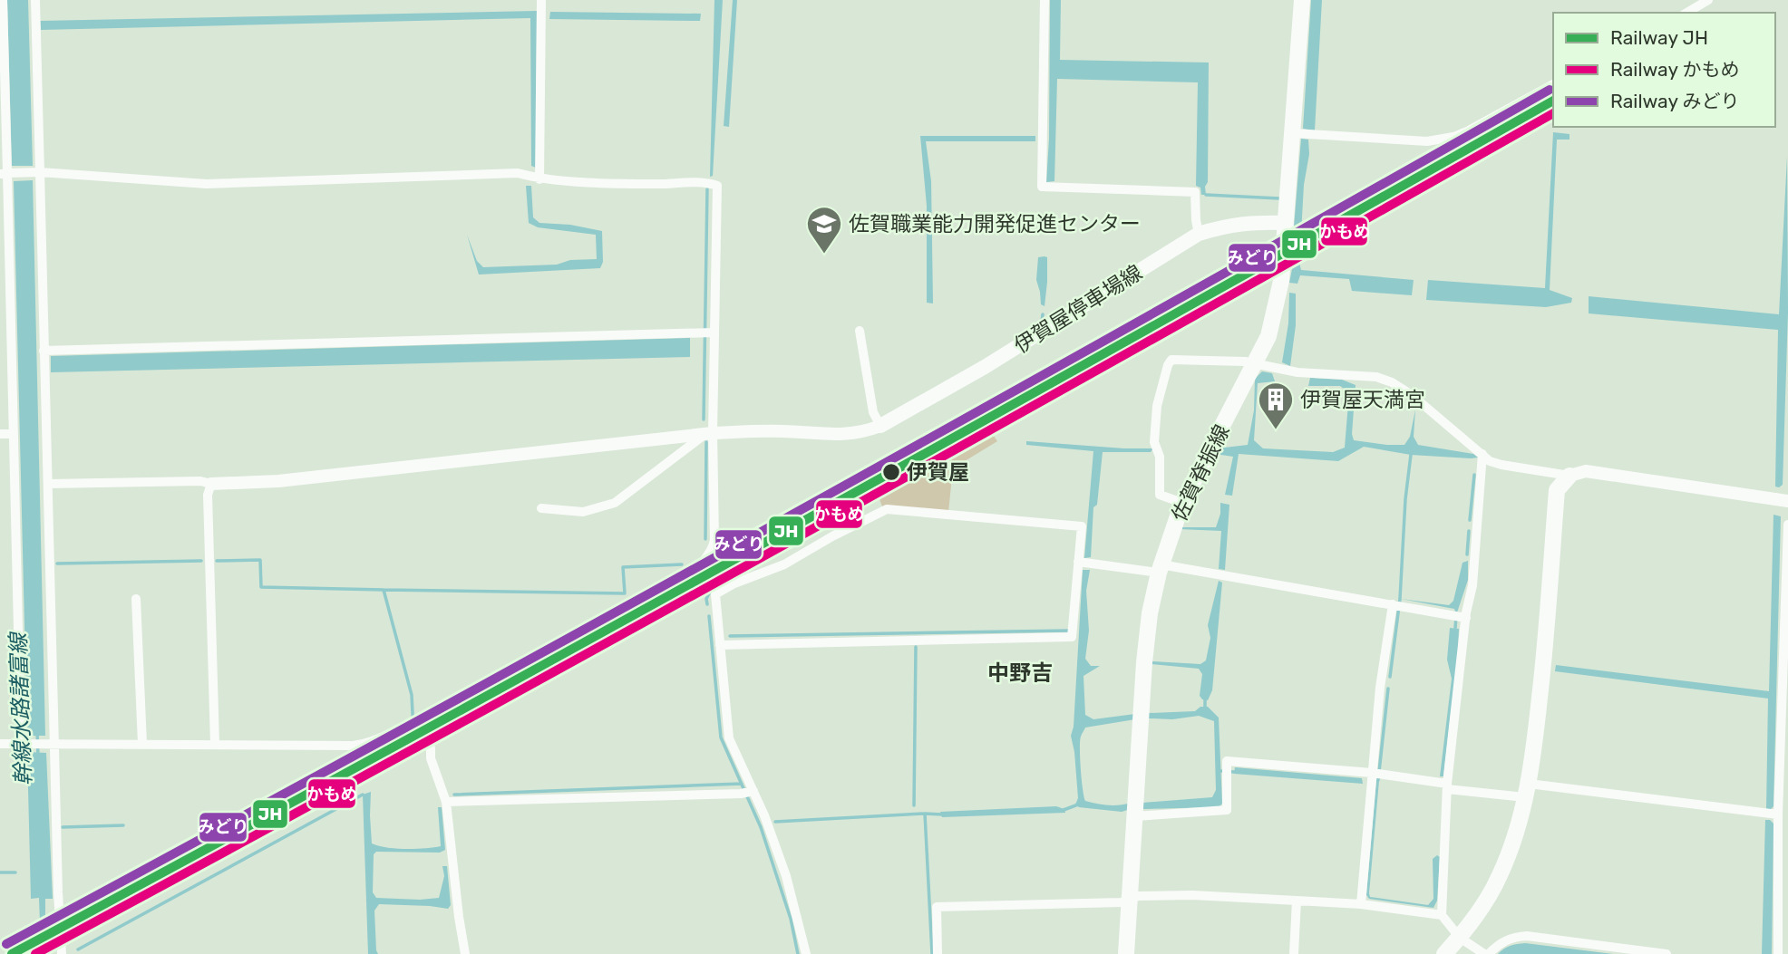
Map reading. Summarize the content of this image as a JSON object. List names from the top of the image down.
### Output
{
  "streets": {
    "main road": ["伊賀屋停車場線", "佐賀脊振線"]
  },
  "crossings": [
    ["伊賀屋停車場線", "佐賀脊振線"]
  ],
  "districts": ["中野吉"],
  "water": ["幹線水路諸富線"],
  "places": {
    "school or university": ["佐賀職業能力開発促進センター"],
    "building": ["伊賀屋天満宮"],
    "other": ["伊賀屋"]
  },
  "lines": ["rail line みどり", "rail line JH", "rail line かもめ"],
  "legend": ["Railway JH", "Railway かもめ", "Railway みどり"]
}
